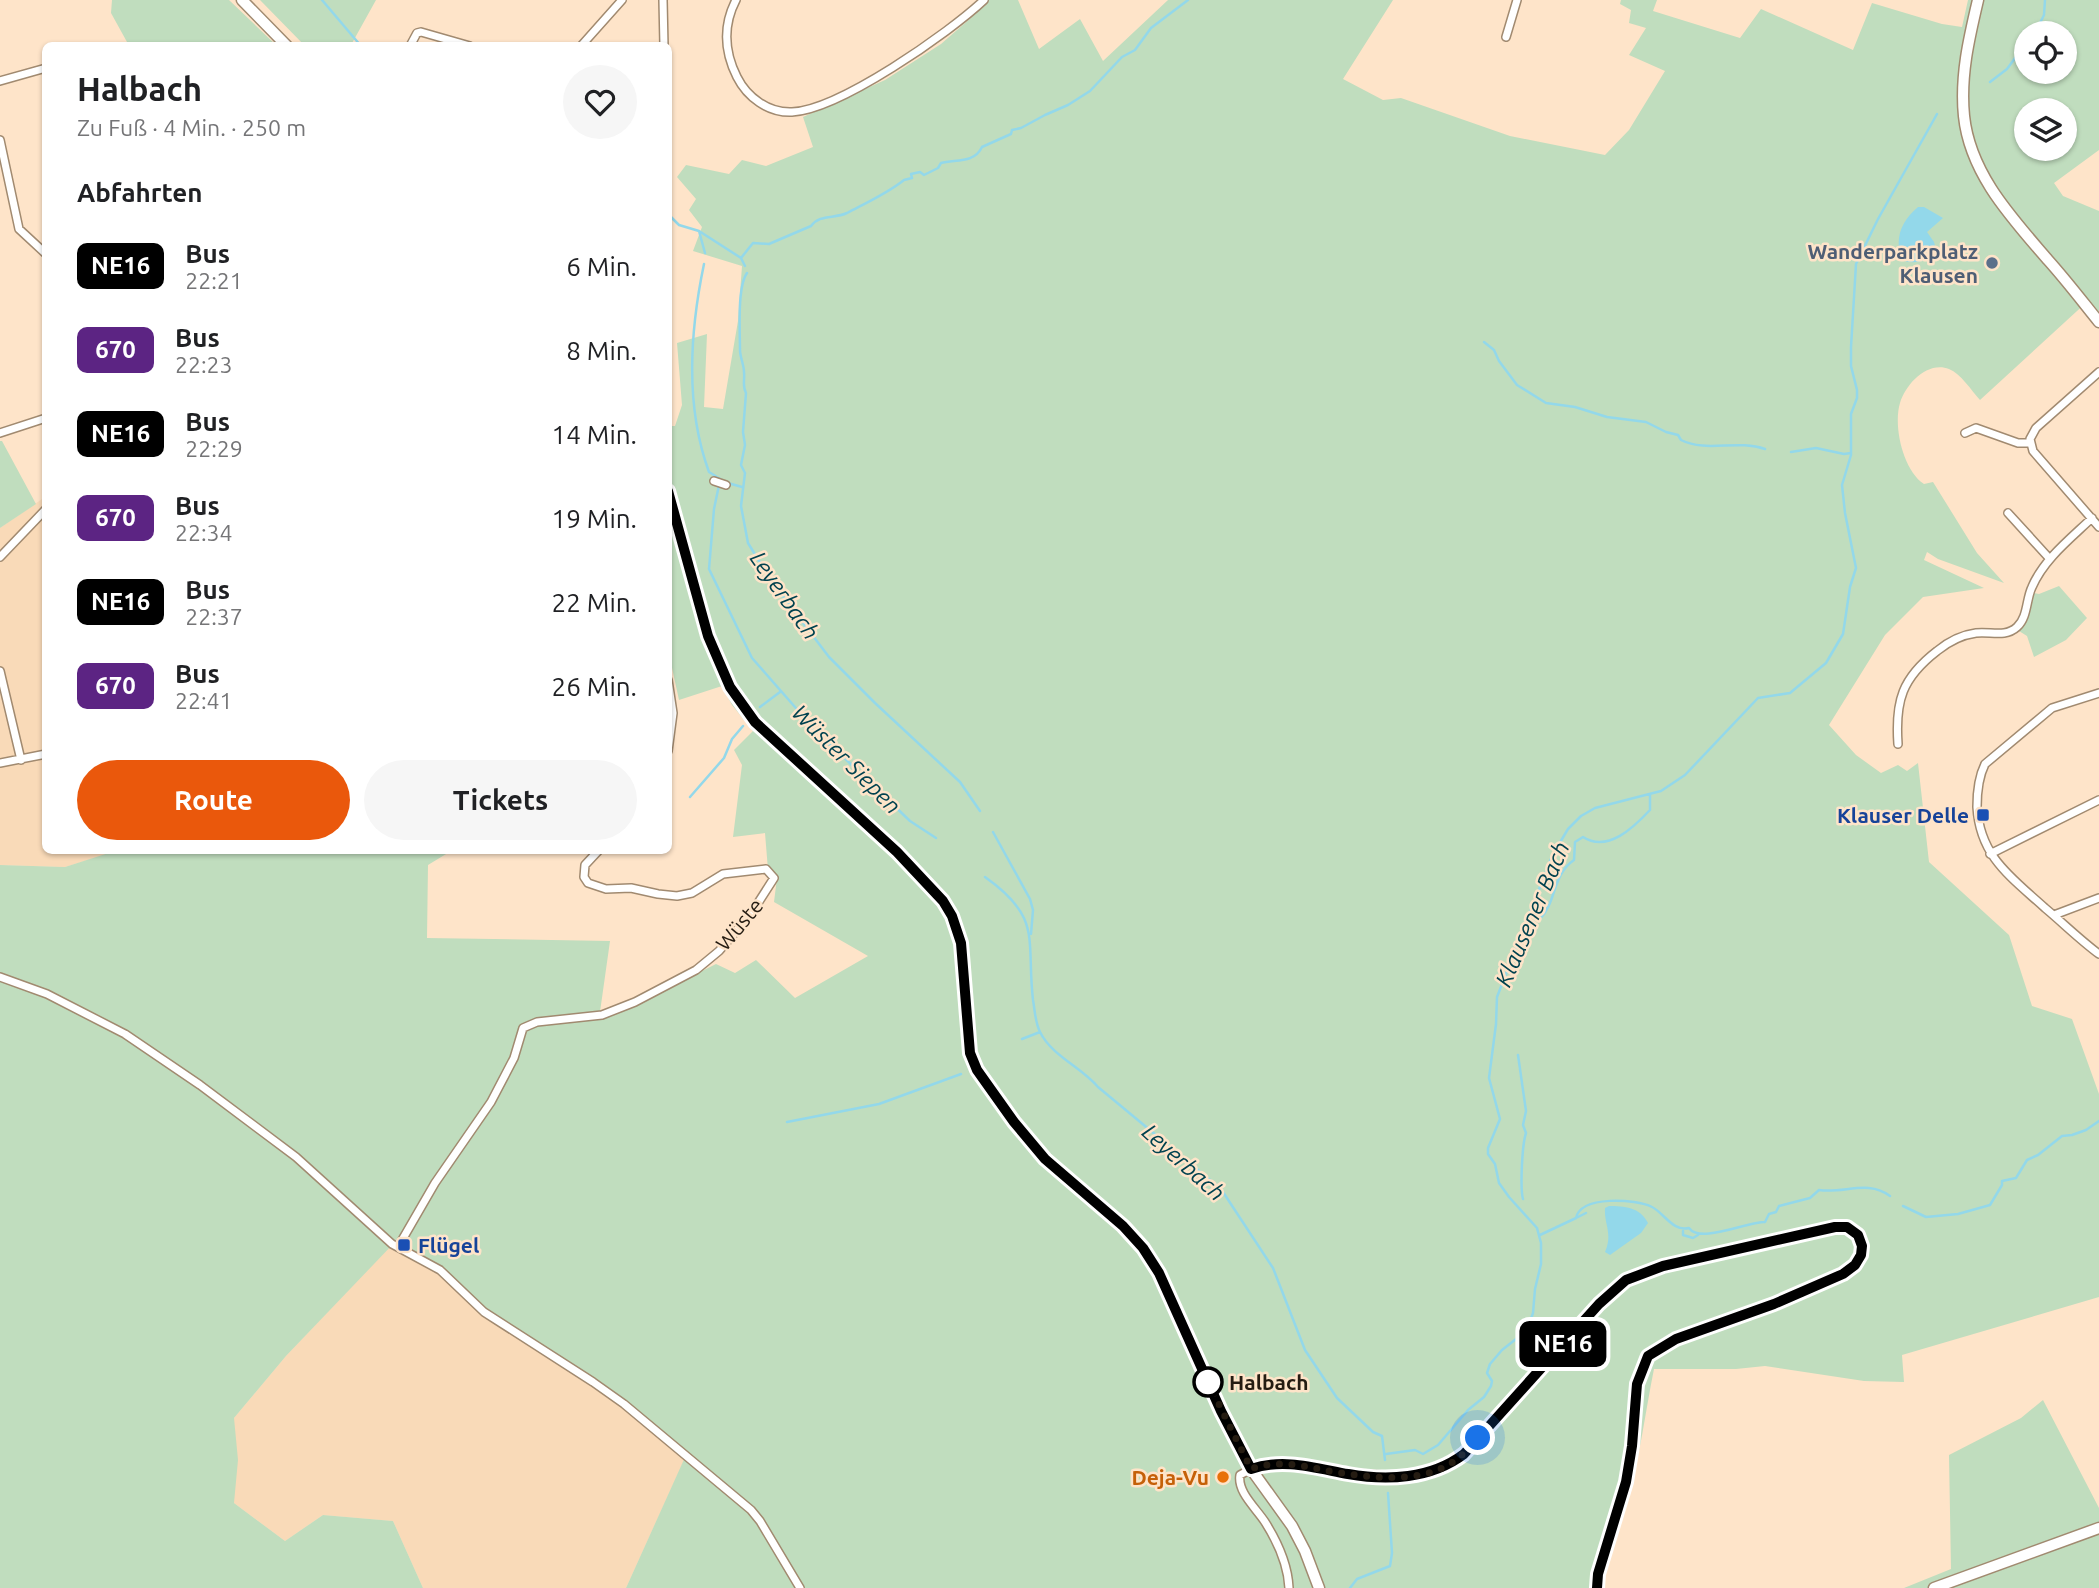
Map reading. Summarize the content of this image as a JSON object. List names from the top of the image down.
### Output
{
  "streets": {
    "street": ["Wüste"]
  },
  "water": ["Leyerbach", "Wüster Siepen", "Klausener Bach"],
  "places": {
    "other": ["Wanderparkplatz Klausen", "Halbach", "Deja-Vu"],
    "transit": ["Klauser Delle", "Flügel"]
  },
  "lines": ["bus line NE16"],
  "page": {
    "on_map": "NE16",
    "heading": [
      ["Halbach", "Zu Fuß · 4 Min. · 250 m"],
      "Abfahrten"
    ],
    "list": [
      {
        "mark": "NE16",
        "name": "Bus",
        "note": "22:21",
        "value": "6 Min."
      },
      {
        "mark": "670",
        "name": "Bus",
        "note": "22:23",
        "value": "8 Min."
      },
      {
        "mark": "NE16",
        "name": "Bus",
        "note": "22:29",
        "value": "14 Min."
      },
      {
        "mark": "670",
        "name": "Bus",
        "note": "22:34",
        "value": "19 Min."
      },
      {
        "mark": "NE16",
        "name": "Bus",
        "note": "22:37",
        "value": "22 Min."
      },
      {
        "mark": "670",
        "name": "Bus",
        "note": "22:41",
        "value": "26 Min."
      }
    ],
    "buttons": ["Route", "Tickets"]
  }
}
